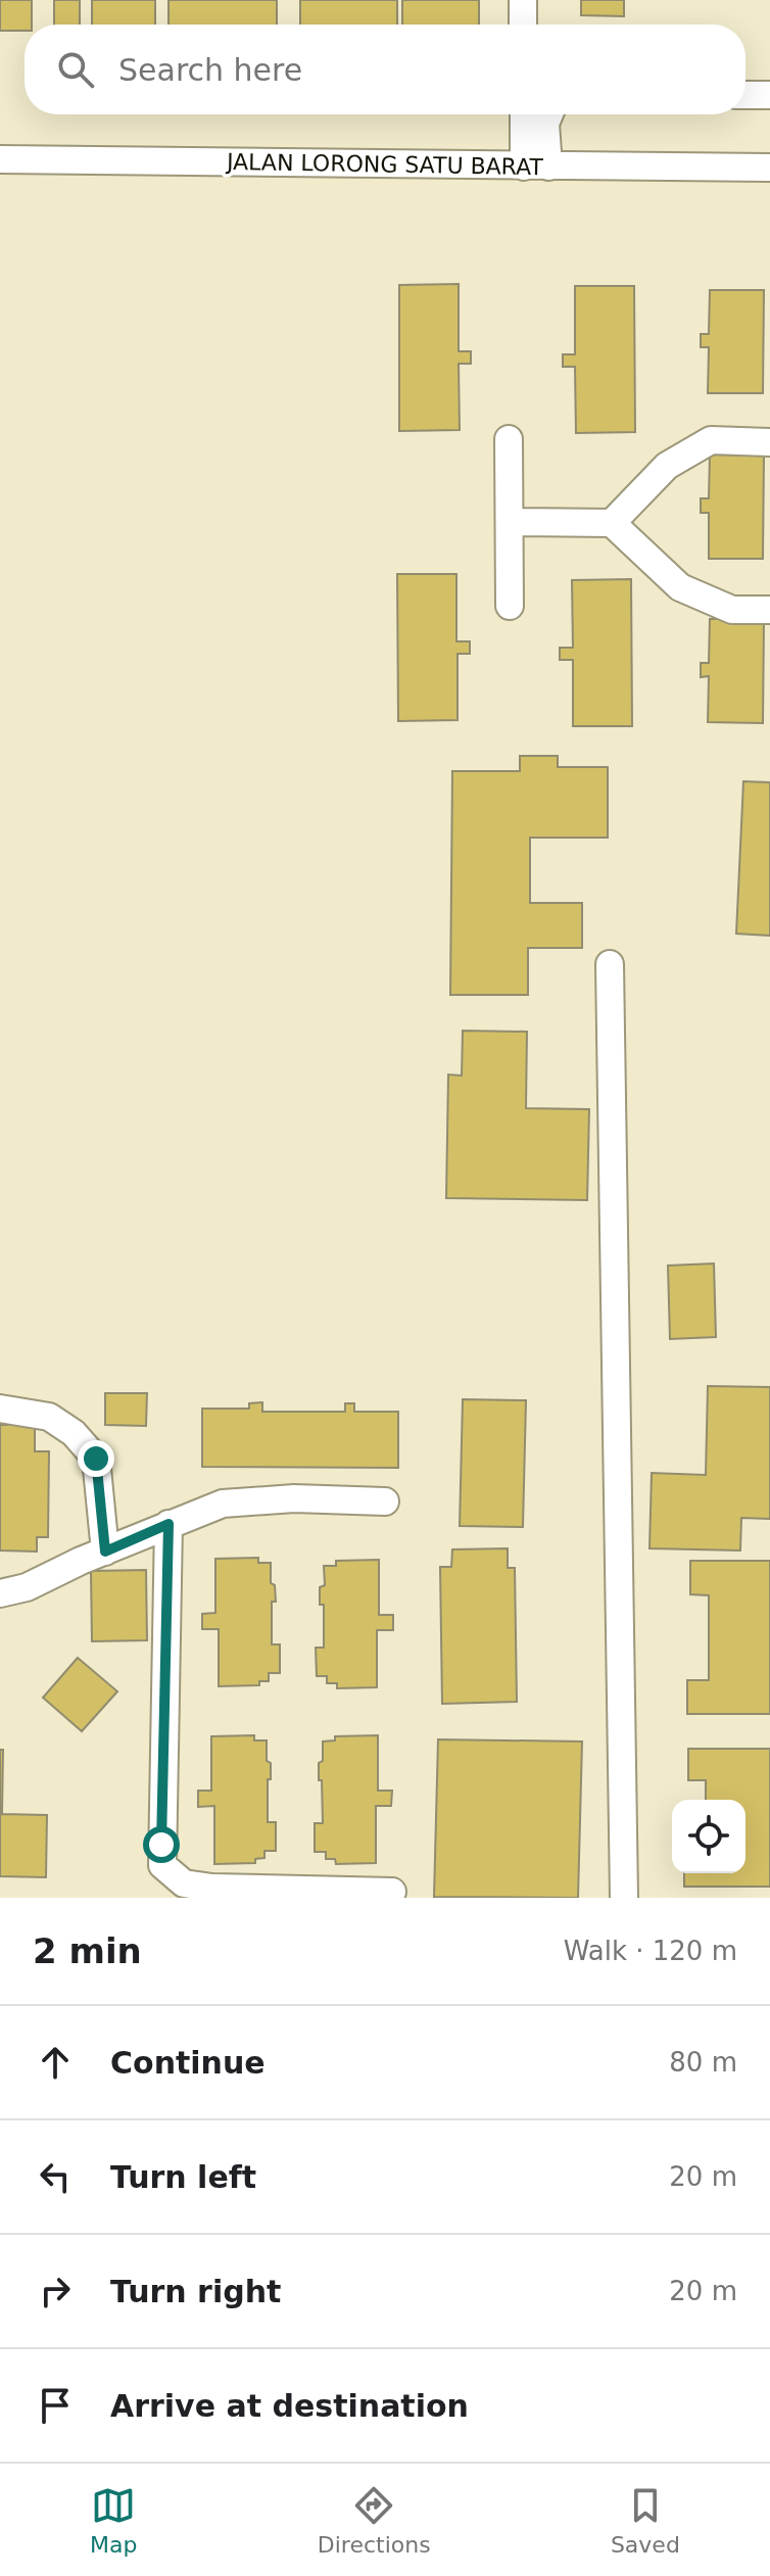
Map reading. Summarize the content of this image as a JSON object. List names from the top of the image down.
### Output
{
  "streets": {
    "street": ["JALAN LORONG SATU BARAT"]
  },
  "page": {
    "search": "Search here",
    "heading": ["2 min", "Walk · 120 m"],
    "list": [
      ["Continue", "80 m"],
      ["Turn left", "20 m"],
      ["Turn right", "20 m"],
      "Arrive at destination"
    ],
    "nav": ["Map", "Directions", "Saved"]
  }
}
